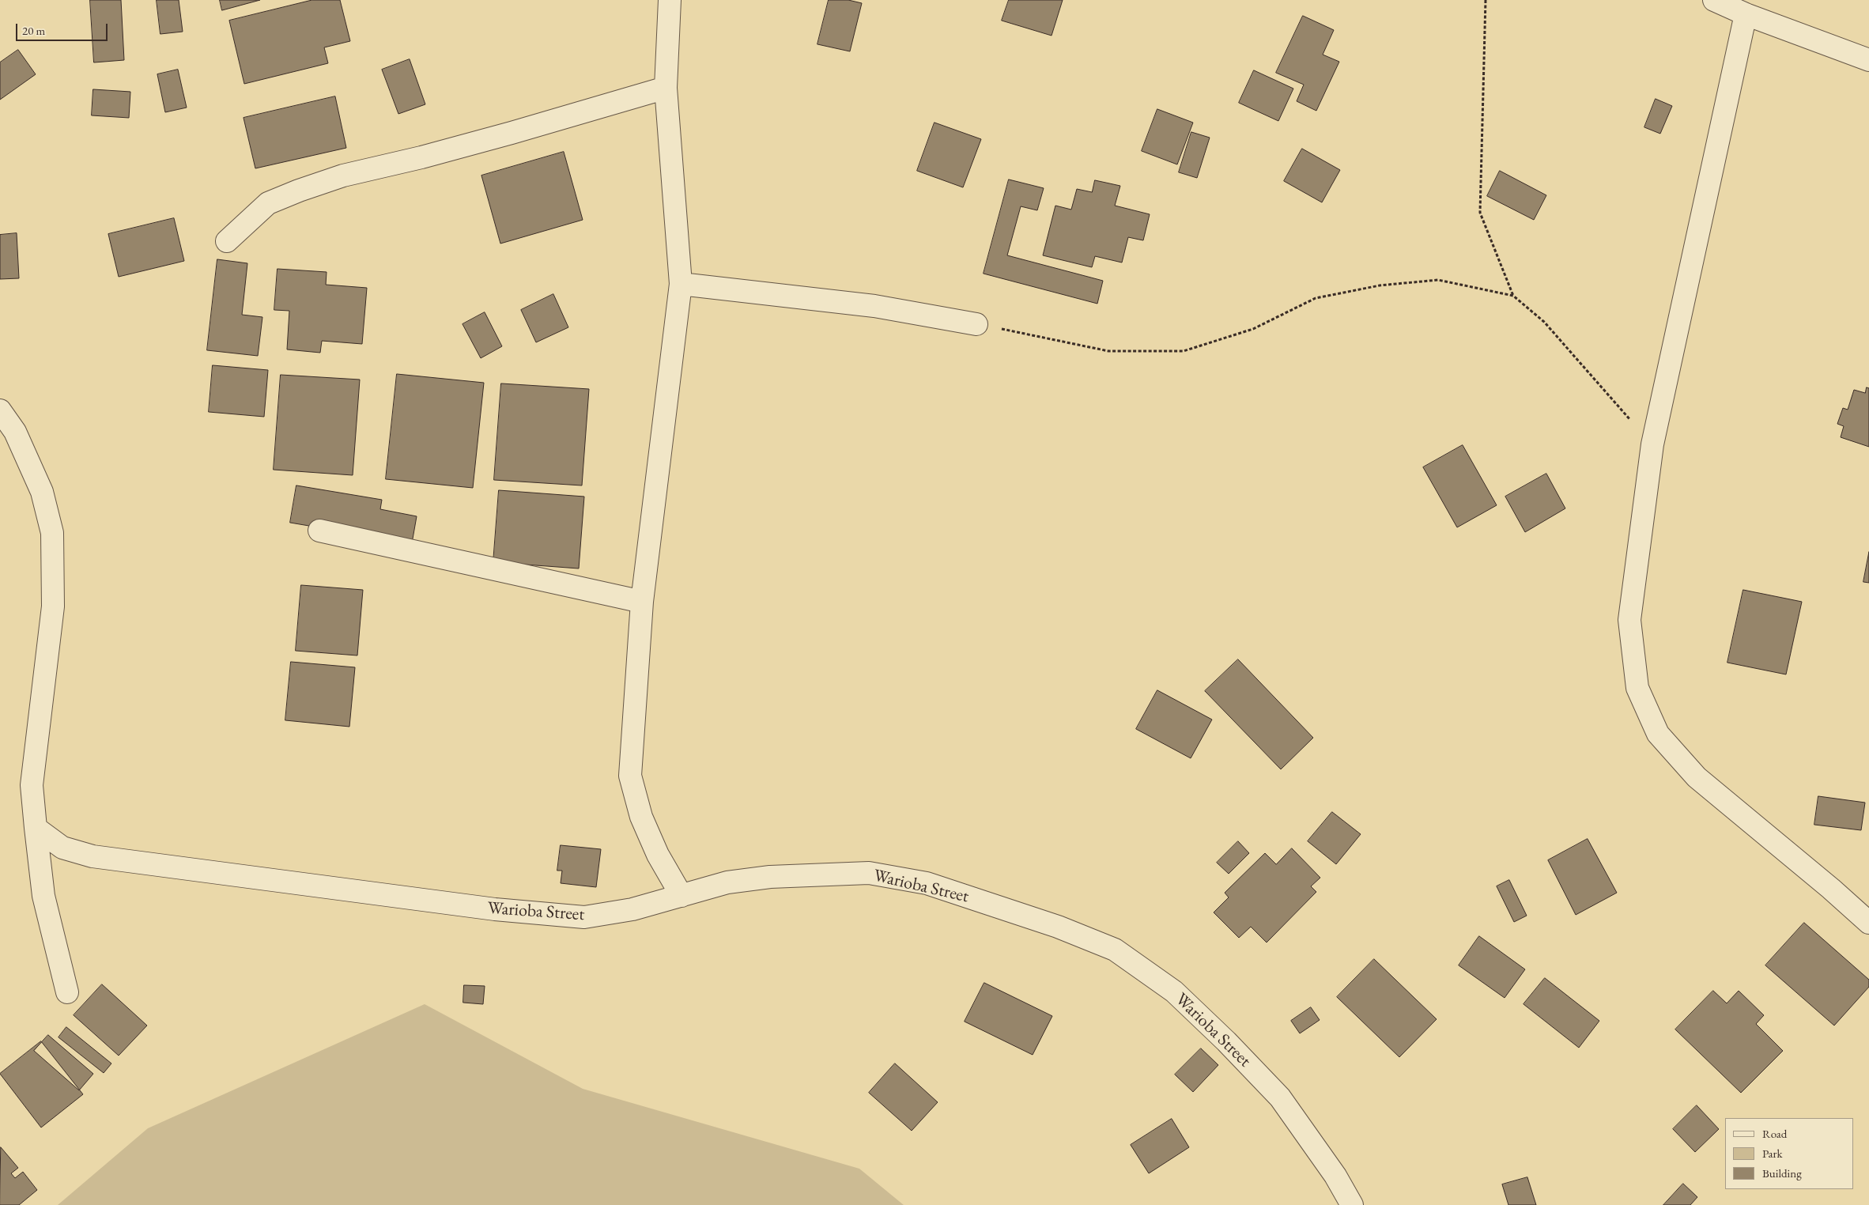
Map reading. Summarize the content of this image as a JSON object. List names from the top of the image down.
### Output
{
  "streets": {
    "street": ["Warioba Street"]
  },
  "legend": ["Road", "Park", "Building"],
  "scale_bar": "20 m"
}
